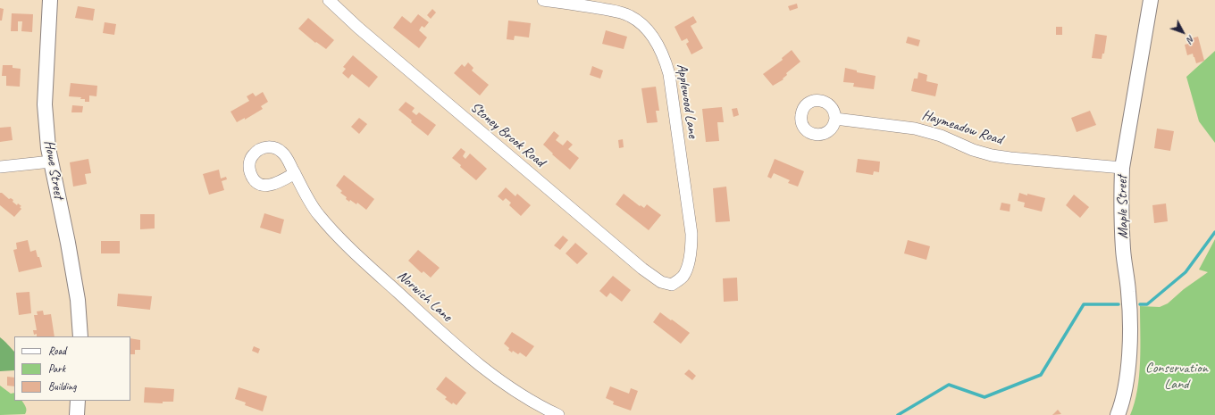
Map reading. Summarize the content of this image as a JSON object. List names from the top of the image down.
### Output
{
  "streets": {
    "street": [
      "Applewood Lane",
      "Haymeadow Road",
      "Stoney Brook Road",
      "Howe Street",
      "Maple Street",
      "Norwich Lane"
    ]
  },
  "crossings": [
    ["Applewood Lane", "Stoney Brook Road"],
    ["Haymeadow Road", "Maple Street"]
  ],
  "parks": ["Conservation Land"],
  "legend": ["Road", "Park", "Building"],
  "north": "bottom right"
}
